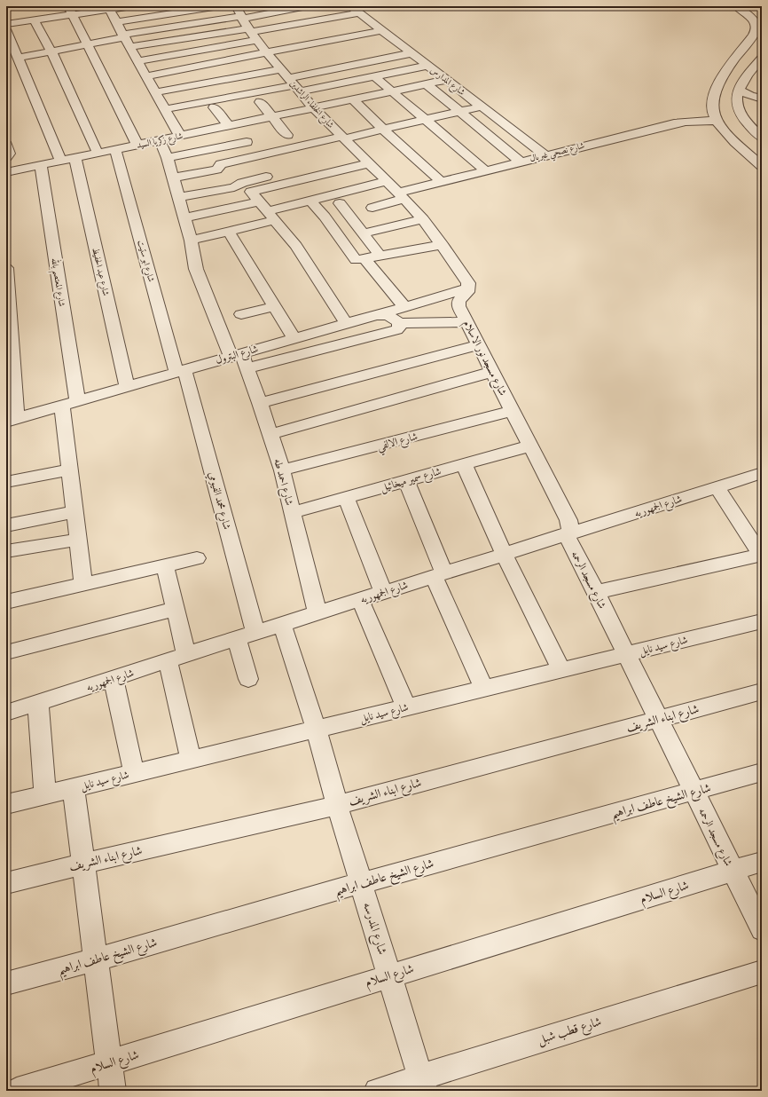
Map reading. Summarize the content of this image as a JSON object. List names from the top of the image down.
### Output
{
  "streets": {
    "street": [
      "شارع المدارس",
      "شارع الخلفاء الراشدين",
      "شارع زكريا السيد",
      "شارع نصحي غبريال",
      "شارع ابو ستيت",
      "شارع عبد الحفيظ",
      "شارع المعتصم بالله",
      "شارع البترول",
      "شارع مسجد نور الاسلام",
      "شارع الالفي",
      "شارع سمير ميخائيل",
      "شارع احمد طه",
      "شارع محمد الفيومي",
      "شارع الجمهوريه",
      "شارع مسجد الرحمه",
      "شارع سيد نايل",
      "شارع ابناء الشريف",
      "شارع الشيخ عاطف ابراهيم",
      "شارع السلام",
      "شارع المدرسه",
      "شارع قطب شبل"
    ]
  },
  "crossings": [
    ["شارع المدارس", "شارع زكريا السيد"],
    ["شارع المدارس", "شارع نصحي غبريال"],
    ["شارع الخلفاء الراشدين", "شارع زكريا السيد"],
    ["شارع الخلفاء الراشدين", "شارع نصحي غبريال"],
    ["شارع زكريا السيد", "شارع ابو ستيت"],
    ["شارع زكريا السيد", "شارع عبد الحفيظ"],
    ["شارع زكريا السيد", "شارع المعتصم بالله"],
    ["شارع زكريا السيد", "شارع احمد طه"],
    ["شارع ابو ستيت", "شارع البترول"],
    ["شارع ابو ستيت", "شارع محمد الفيومي"],
    ["شارع عبد الحفيظ", "شارع البترول"],
    ["شارع المعتصم بالله", "شارع البترول"],
    ["شارع البترول", "شارع مسجد نور الاسلام"],
    ["شارع البترول", "شارع احمد طه"],
    ["شارع البترول", "شارع محمد الفيومي"],
    ["شارع مسجد نور الاسلام", "شارع الالفي"],
    ["شارع مسجد نور الاسلام", "شارع سمير ميخائيل"],
    ["شارع مسجد نور الاسلام", "شارع الجمهوريه"],
    ["شارع مسجد نور الاسلام", "شارع مسجد الرحمه"],
    ["شارع الالفي", "شارع احمد طه"],
    ["شارع سمير ميخائيل", "شارع احمد طه"],
    ["شارع احمد طه", "شارع الجمهوريه"],
    ["شارع محمد الفيومي", "شارع الجمهوريه"],
    ["شارع الجمهوريه", "شارع مسجد الرحمه"],
    ["شارع الجمهوريه", "شارع المدرسه"],
    ["شارع مسجد الرحمه", "شارع سيد نايل"],
    ["شارع مسجد الرحمه", "شارع ابناء الشريف"],
    ["شارع مسجد الرحمه", "شارع الشيخ عاطف ابراهيم"],
    ["شارع مسجد الرحمه", "شارع السلام"],
    ["شارع سيد نايل", "شارع المدرسه"],
    ["شارع ابناء الشريف", "شارع المدرسه"],
    ["شارع الشيخ عاطف ابراهيم", "شارع المدرسه"],
    ["شارع السلام", "شارع المدرسه"],
    ["شارع المدرسه", "شارع قطب شبل"]
  ]
}
